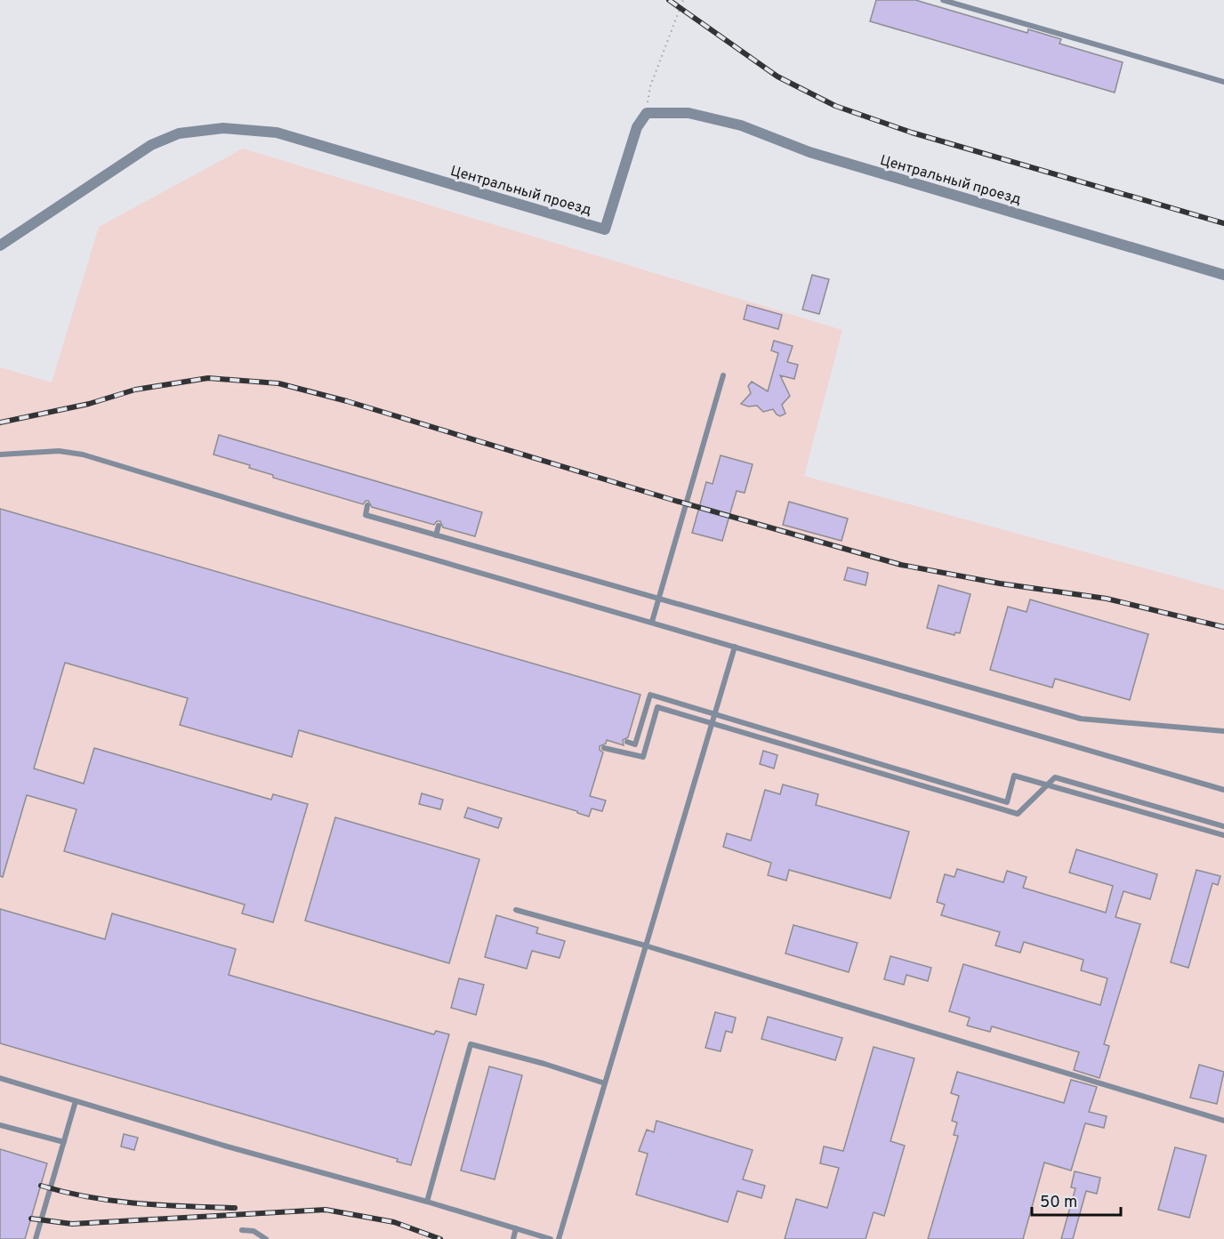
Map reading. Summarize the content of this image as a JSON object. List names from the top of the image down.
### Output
{
  "streets": {
    "street": ["Центральный проезд"]
  },
  "scale_bar": "50 m"
}
